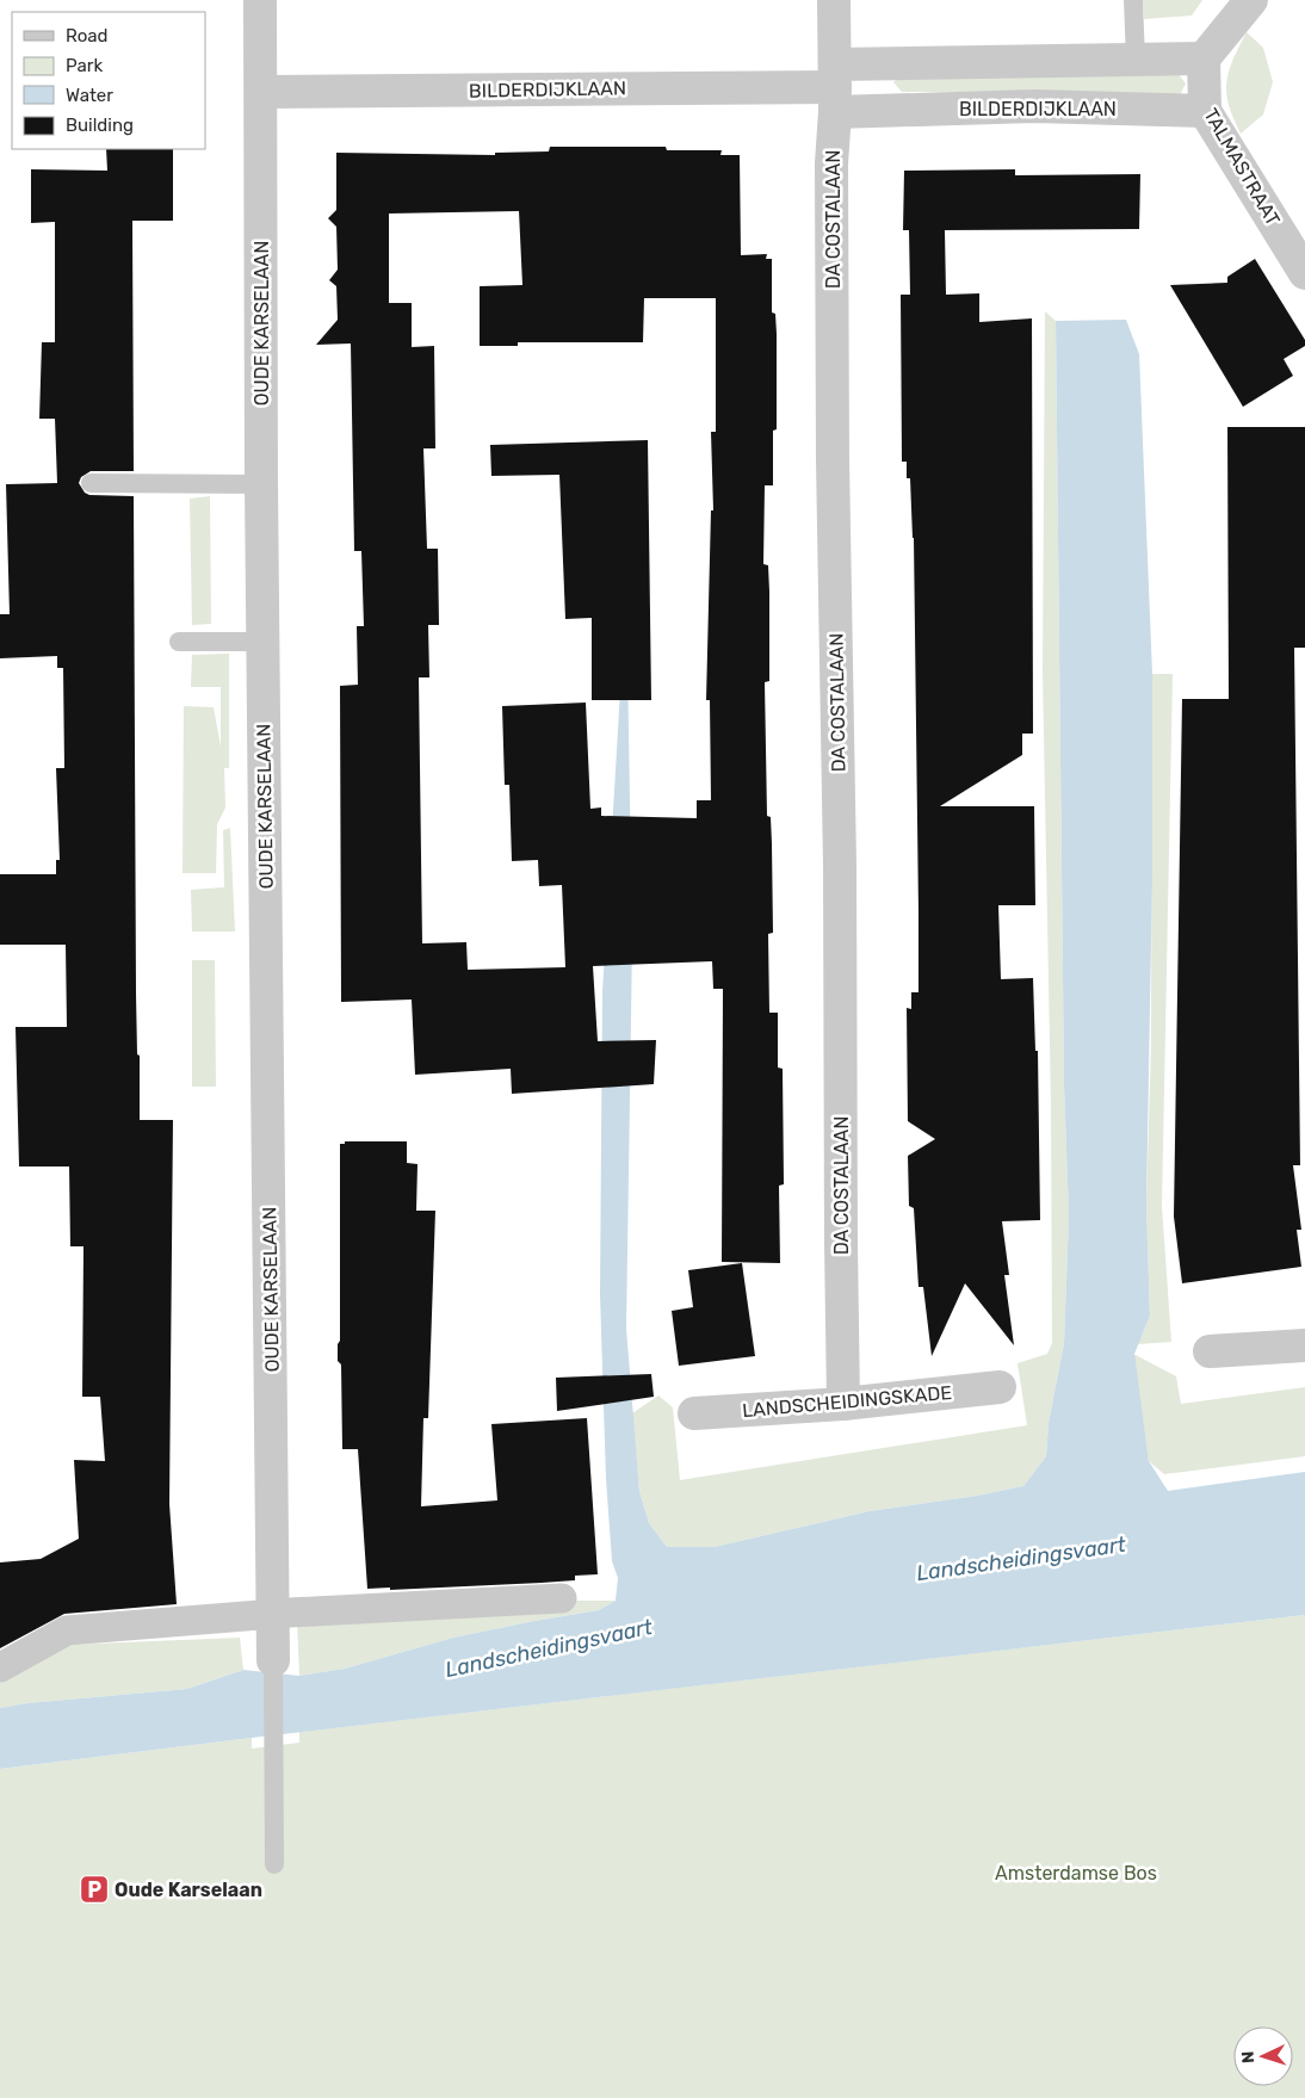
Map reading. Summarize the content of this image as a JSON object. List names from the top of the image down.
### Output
{
  "streets": {
    "street": [
      "BILDERDIJKLAAN",
      "TALMASTRAAT",
      "DA COSTALAAN",
      "OUDE KARSELAAN",
      "LANDSCHEIDINGSKADE"
    ]
  },
  "crossings": [
    ["BILDERDIJKLAAN", "TALMASTRAAT"],
    ["BILDERDIJKLAAN", "DA COSTALAAN"],
    ["BILDERDIJKLAAN", "OUDE KARSELAAN"],
    ["DA COSTALAAN", "LANDSCHEIDINGSKADE"]
  ],
  "water": ["Landscheidingsvaart"],
  "parks": ["Amsterdamse Bos"],
  "places": {
    "parking": ["Oude Karselaan"]
  },
  "legend": [
    "Road",
    "Park",
    "Water",
    "Building"
  ],
  "north": "left"
}
